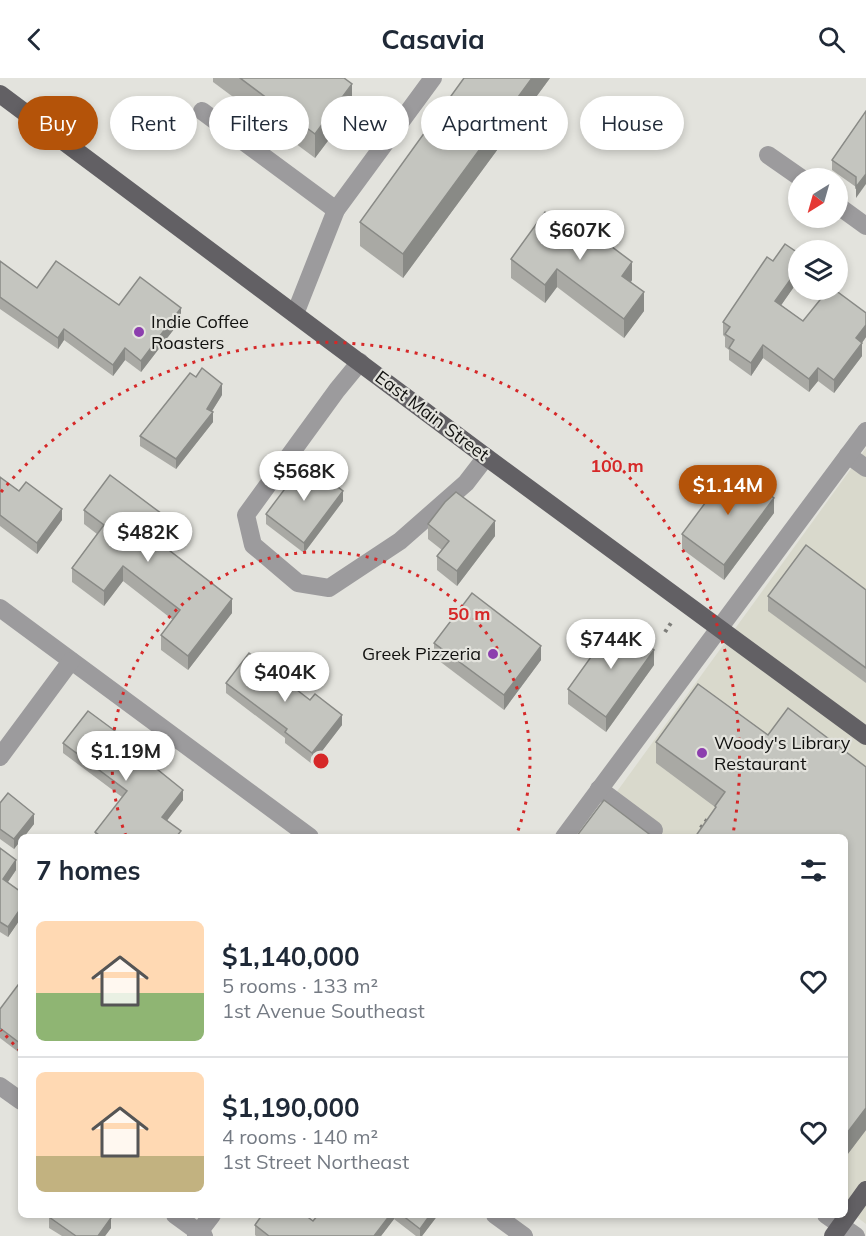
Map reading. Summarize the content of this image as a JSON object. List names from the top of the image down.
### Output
{
  "streets": {
    "main road": ["East Main Street"]
  },
  "places": ["Indie Coffee Roasters", "Greek Pizzeria", "Woody's Library Restaurant"],
  "north": "bottom left",
  "page": {
    "header": "Casavia",
    "chip": [
      "Buy",
      "Rent",
      "Filters",
      "New",
      "Apartment",
      "House"
    ],
    "price": [
      "$607K",
      "$568K",
      "$1.14M",
      "$482K",
      "$744K",
      "$404K",
      "$1.19M"
    ],
    "heading": "7 homes",
    "list": [
      {
        "name": "$1,140,000",
        "note": "5 rooms · 133 m² · 1st Avenue Southeast"
      },
      {
        "name": "$1,190,000",
        "note": "4 rooms · 140 m² · 1st Street Northeast"
      }
    ]
  },
  "rings": ["100 m", "50 m"]
}
